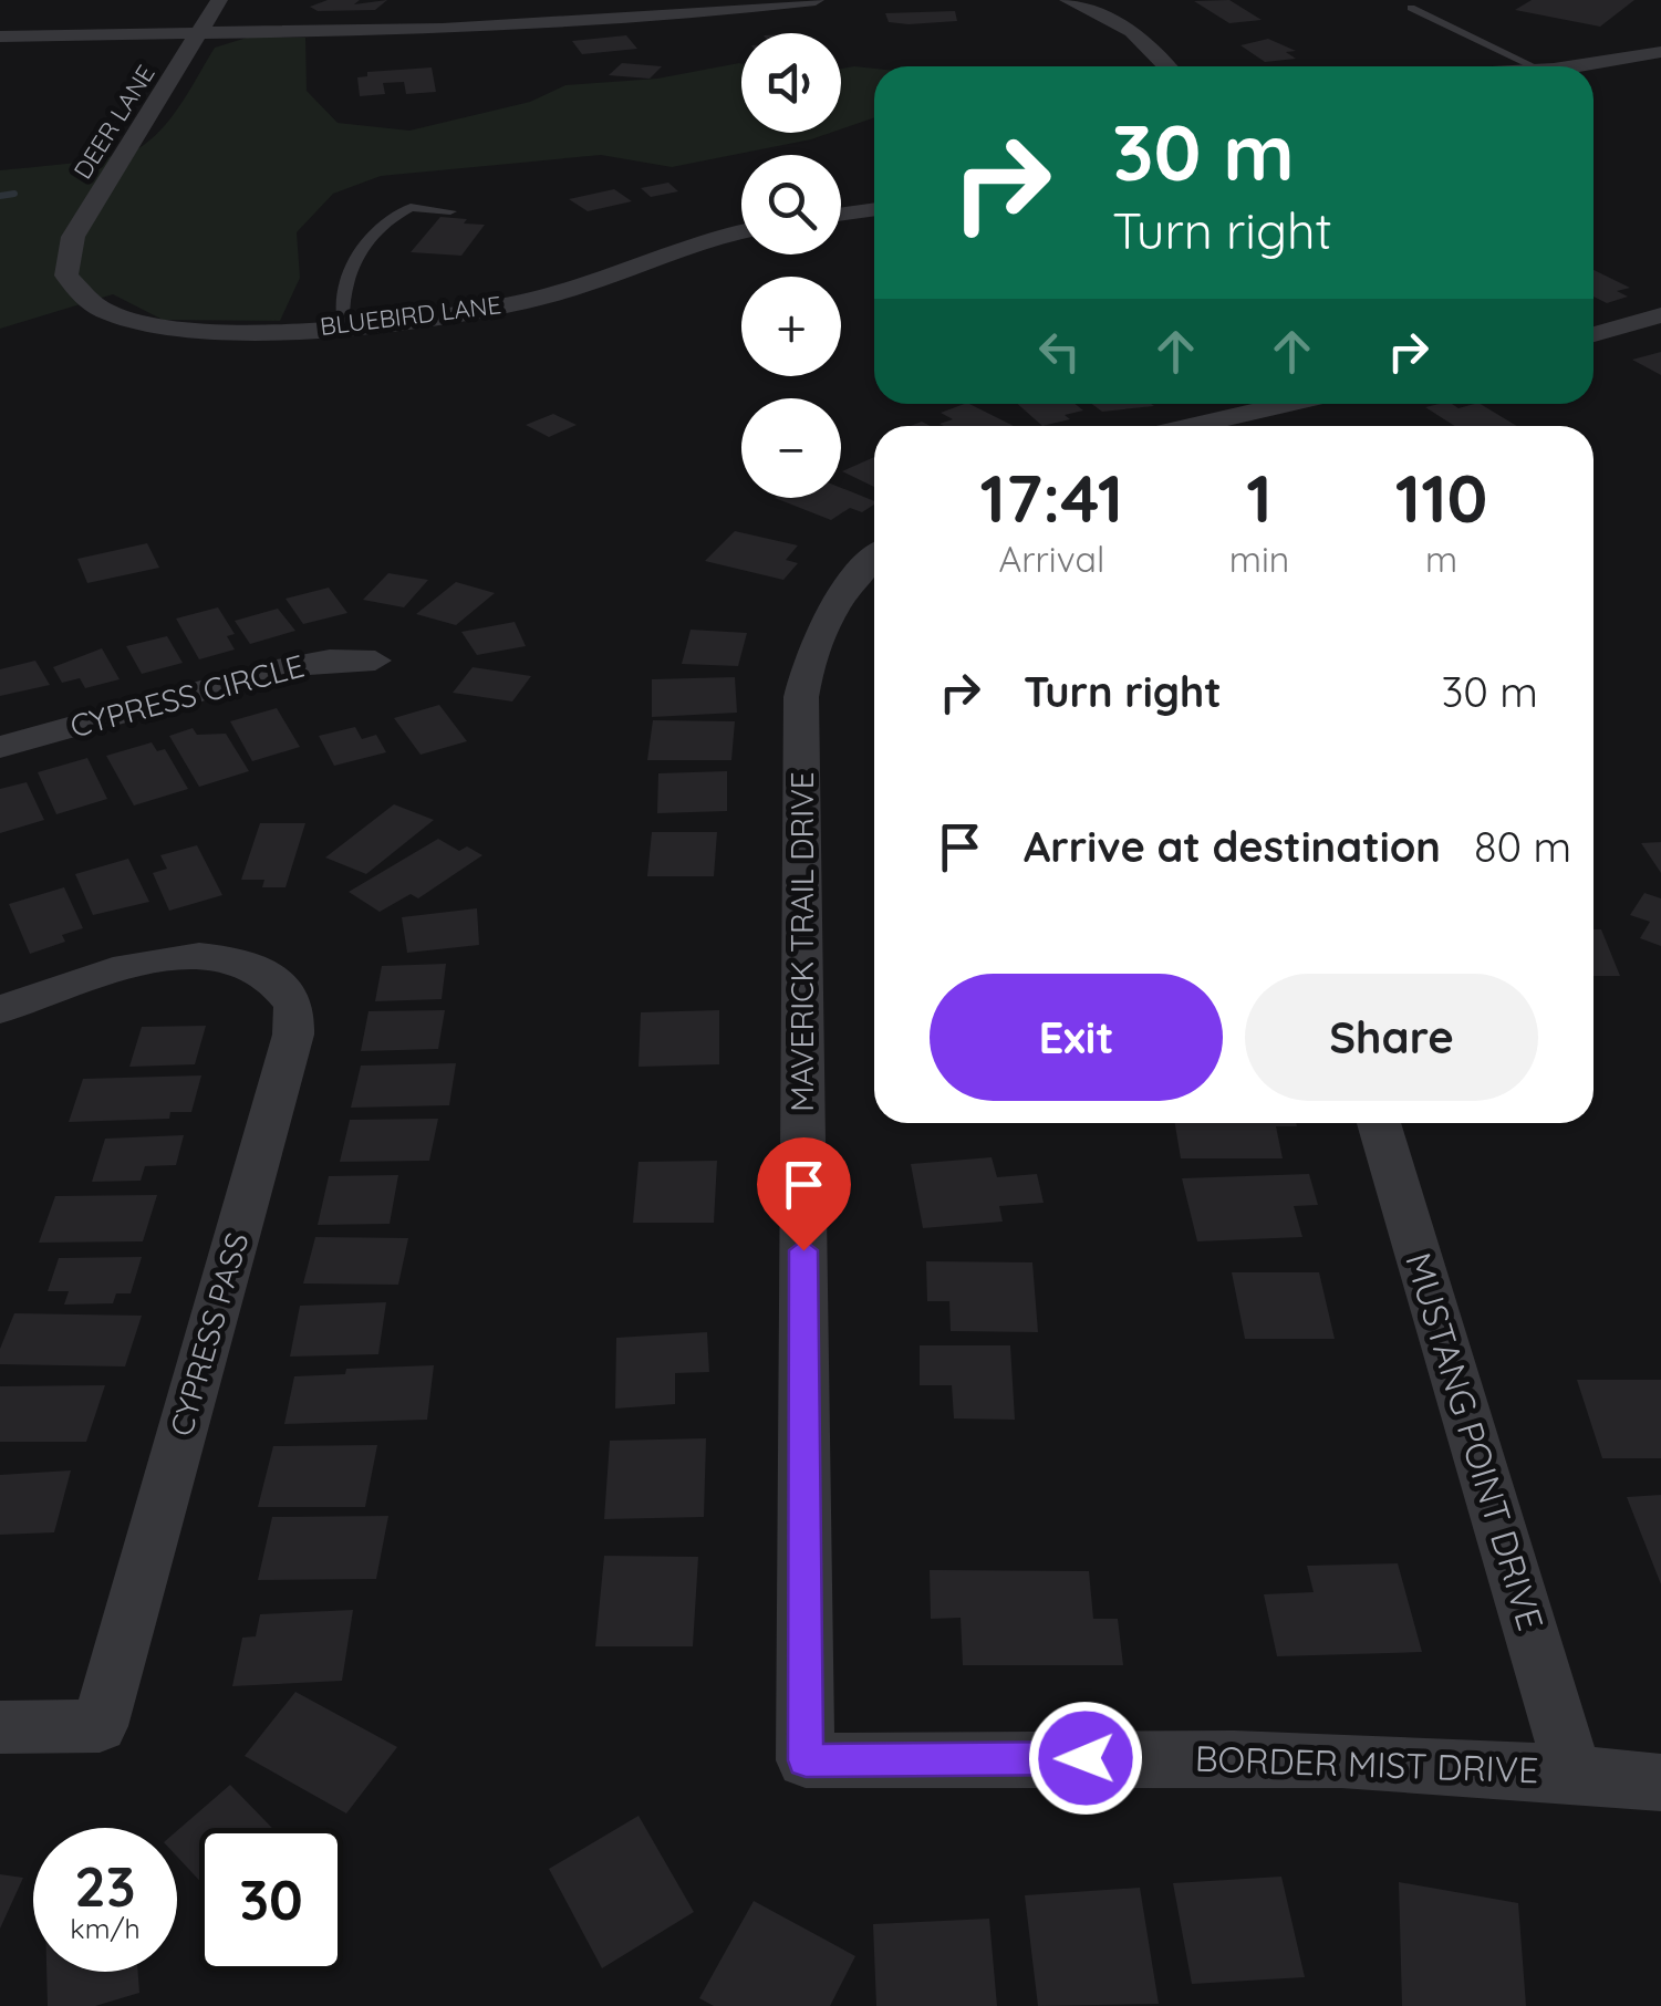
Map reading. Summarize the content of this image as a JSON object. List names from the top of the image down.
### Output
{
  "streets": {
    "street": [
      "DEER LANE",
      "BLUEBIRD LANE",
      "CYPRESS CIRCLE",
      "MAVERICK TRAIL DRIVE",
      "CYPRESS PASS",
      "MUSTANG POINT DRIVE",
      "BORDER MIST DRIVE"
    ]
  },
  "crossings": [
    ["DEER LANE", "BLUEBIRD LANE"],
    ["MAVERICK TRAIL DRIVE", "BORDER MIST DRIVE"],
    ["MUSTANG POINT DRIVE", "BORDER MIST DRIVE"]
  ],
  "page": {
    "map_buttons": ["+", "−"],
    "turn": ["30 m", "Turn right"],
    "eta": [
      "17:41",
      "Arrival",
      "1",
      "min",
      "110",
      "m"
    ],
    "list": [
      {
        "name": "Turn right",
        "value": "30 m"
      },
      {
        "name": "Arrive at destination",
        "value": "80 m"
      }
    ],
    "buttons": ["Exit", "Share"],
    "speed": "23 km/h",
    "limit": "30"
  }
}
